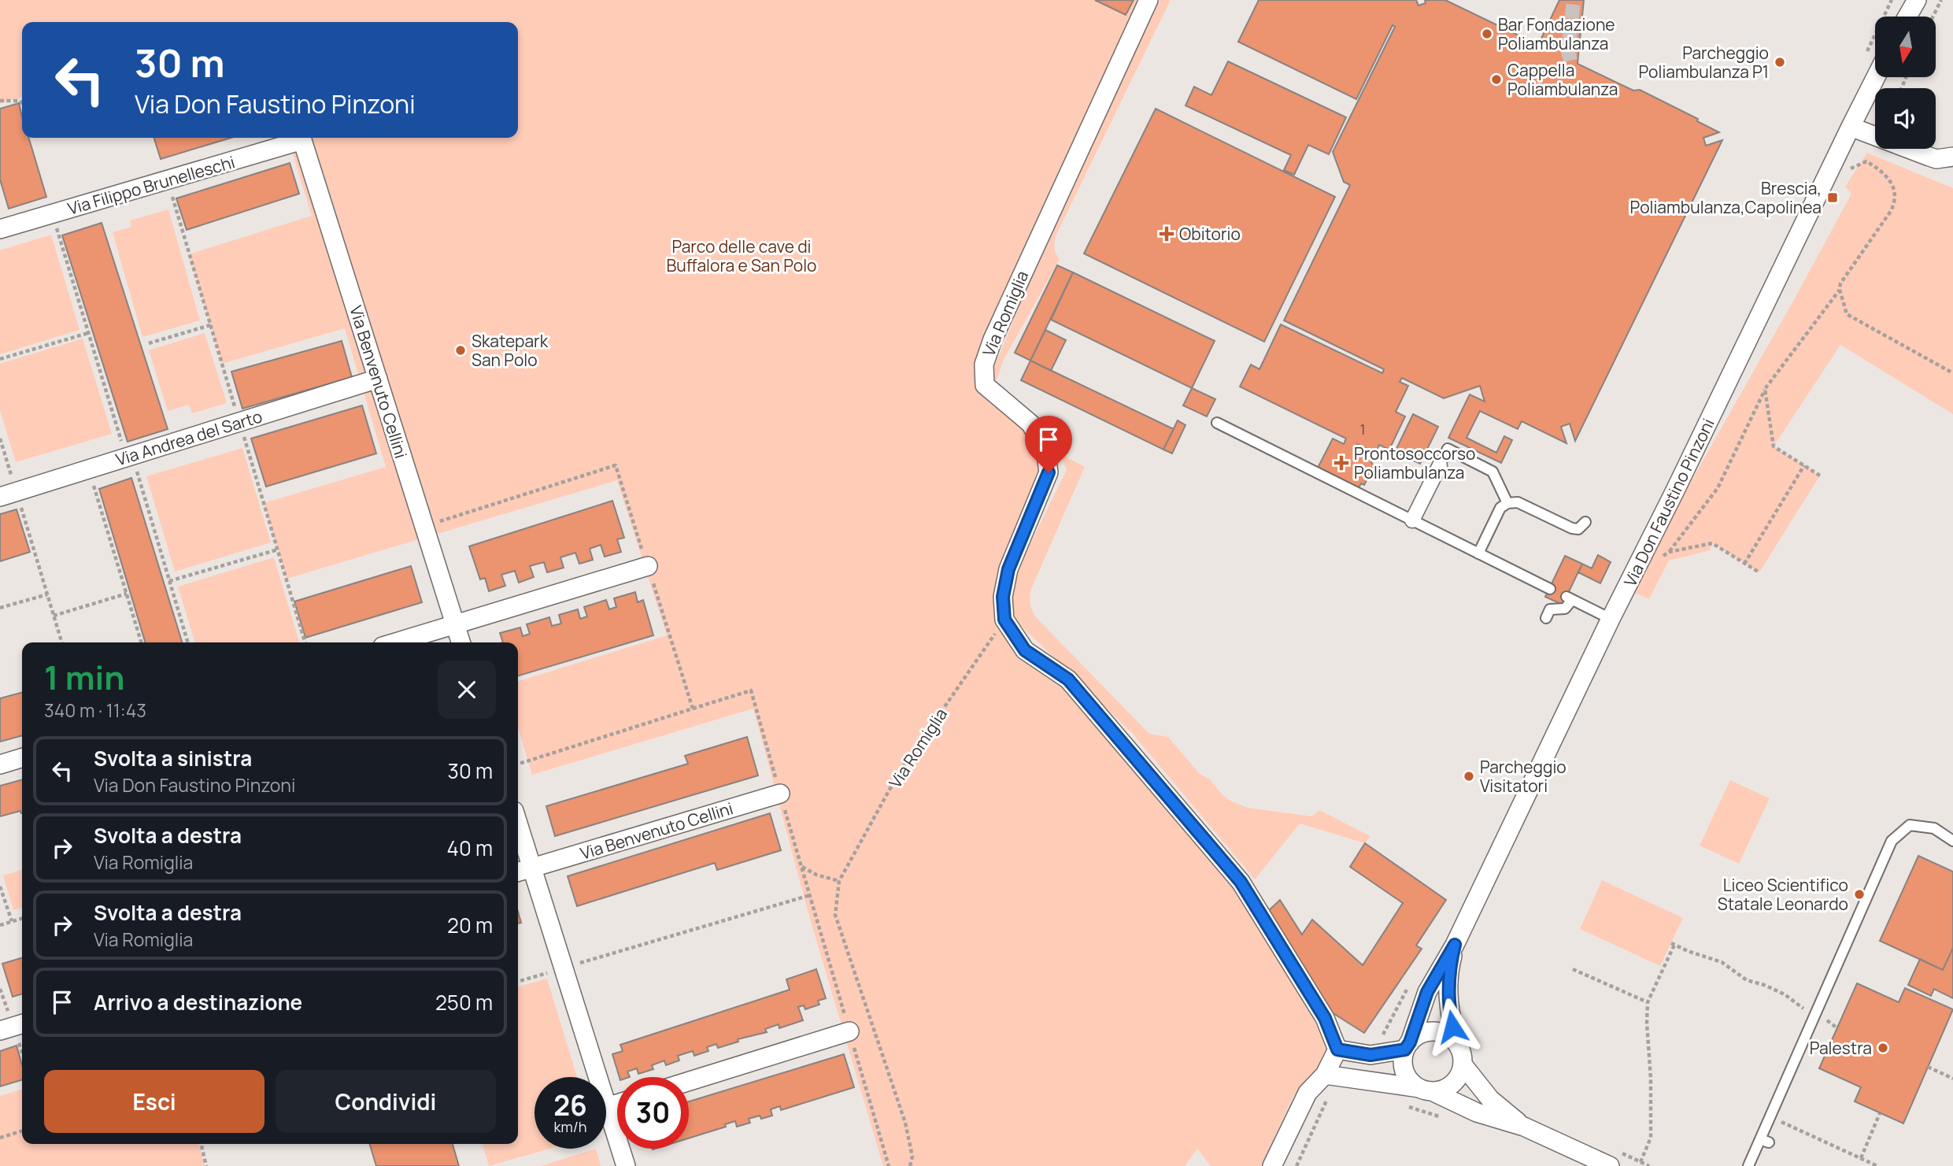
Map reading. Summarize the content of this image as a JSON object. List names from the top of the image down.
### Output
{
  "streets": {
    "street": [
      "Via Filippo Brunelleschi",
      "Via Romiglia",
      "Via Benvenuto Cellini",
      "Via Andrea del Sarto",
      "Via Don Faustino Pinzoni"
    ]
  },
  "crossings": [
    ["Via Filippo Brunelleschi", "Via Benvenuto Cellini"],
    ["Via Benvenuto Cellini", "Via Andrea del Sarto"]
  ],
  "parks": ["Parco delle cave di Buffalora e San Polo"],
  "places": {
    "other": [
      "Bar Fondazione Poliambulanza",
      "Parcheggio Poliambulanza P1",
      "Cappella Poliambulanza",
      "Skatepark San Polo",
      "Parcheggio Visitatori",
      "Liceo Scientifico Statale Leonardo",
      "Palestra"
    ],
    "transit": ["Brescia, Poliambulanza,Capolinea"],
    "health": ["Obitorio", "Prontosoccorso Poliambulanza"]
  },
  "house_numbers": ["1"],
  "north": "bottom",
  "page": {
    "turn": ["30 m", "Via Don Faustino Pinzoni"],
    "heading": ["1 min", "340 m · 11:43"],
    "list": [
      {
        "name": "Svolta a sinistra",
        "note": "Via Don Faustino Pinzoni",
        "value": "30 m"
      },
      {
        "name": "Svolta a destra",
        "note": "Via Romiglia",
        "value": "40 m"
      },
      {
        "name": "Svolta a destra",
        "note": "Via Romiglia",
        "value": "20 m"
      },
      {
        "name": "Arrivo a destinazione",
        "value": "250 m"
      }
    ],
    "buttons": ["Esci", "Condividi"],
    "speed": "26 km/h",
    "limit": "30"
  }
}
